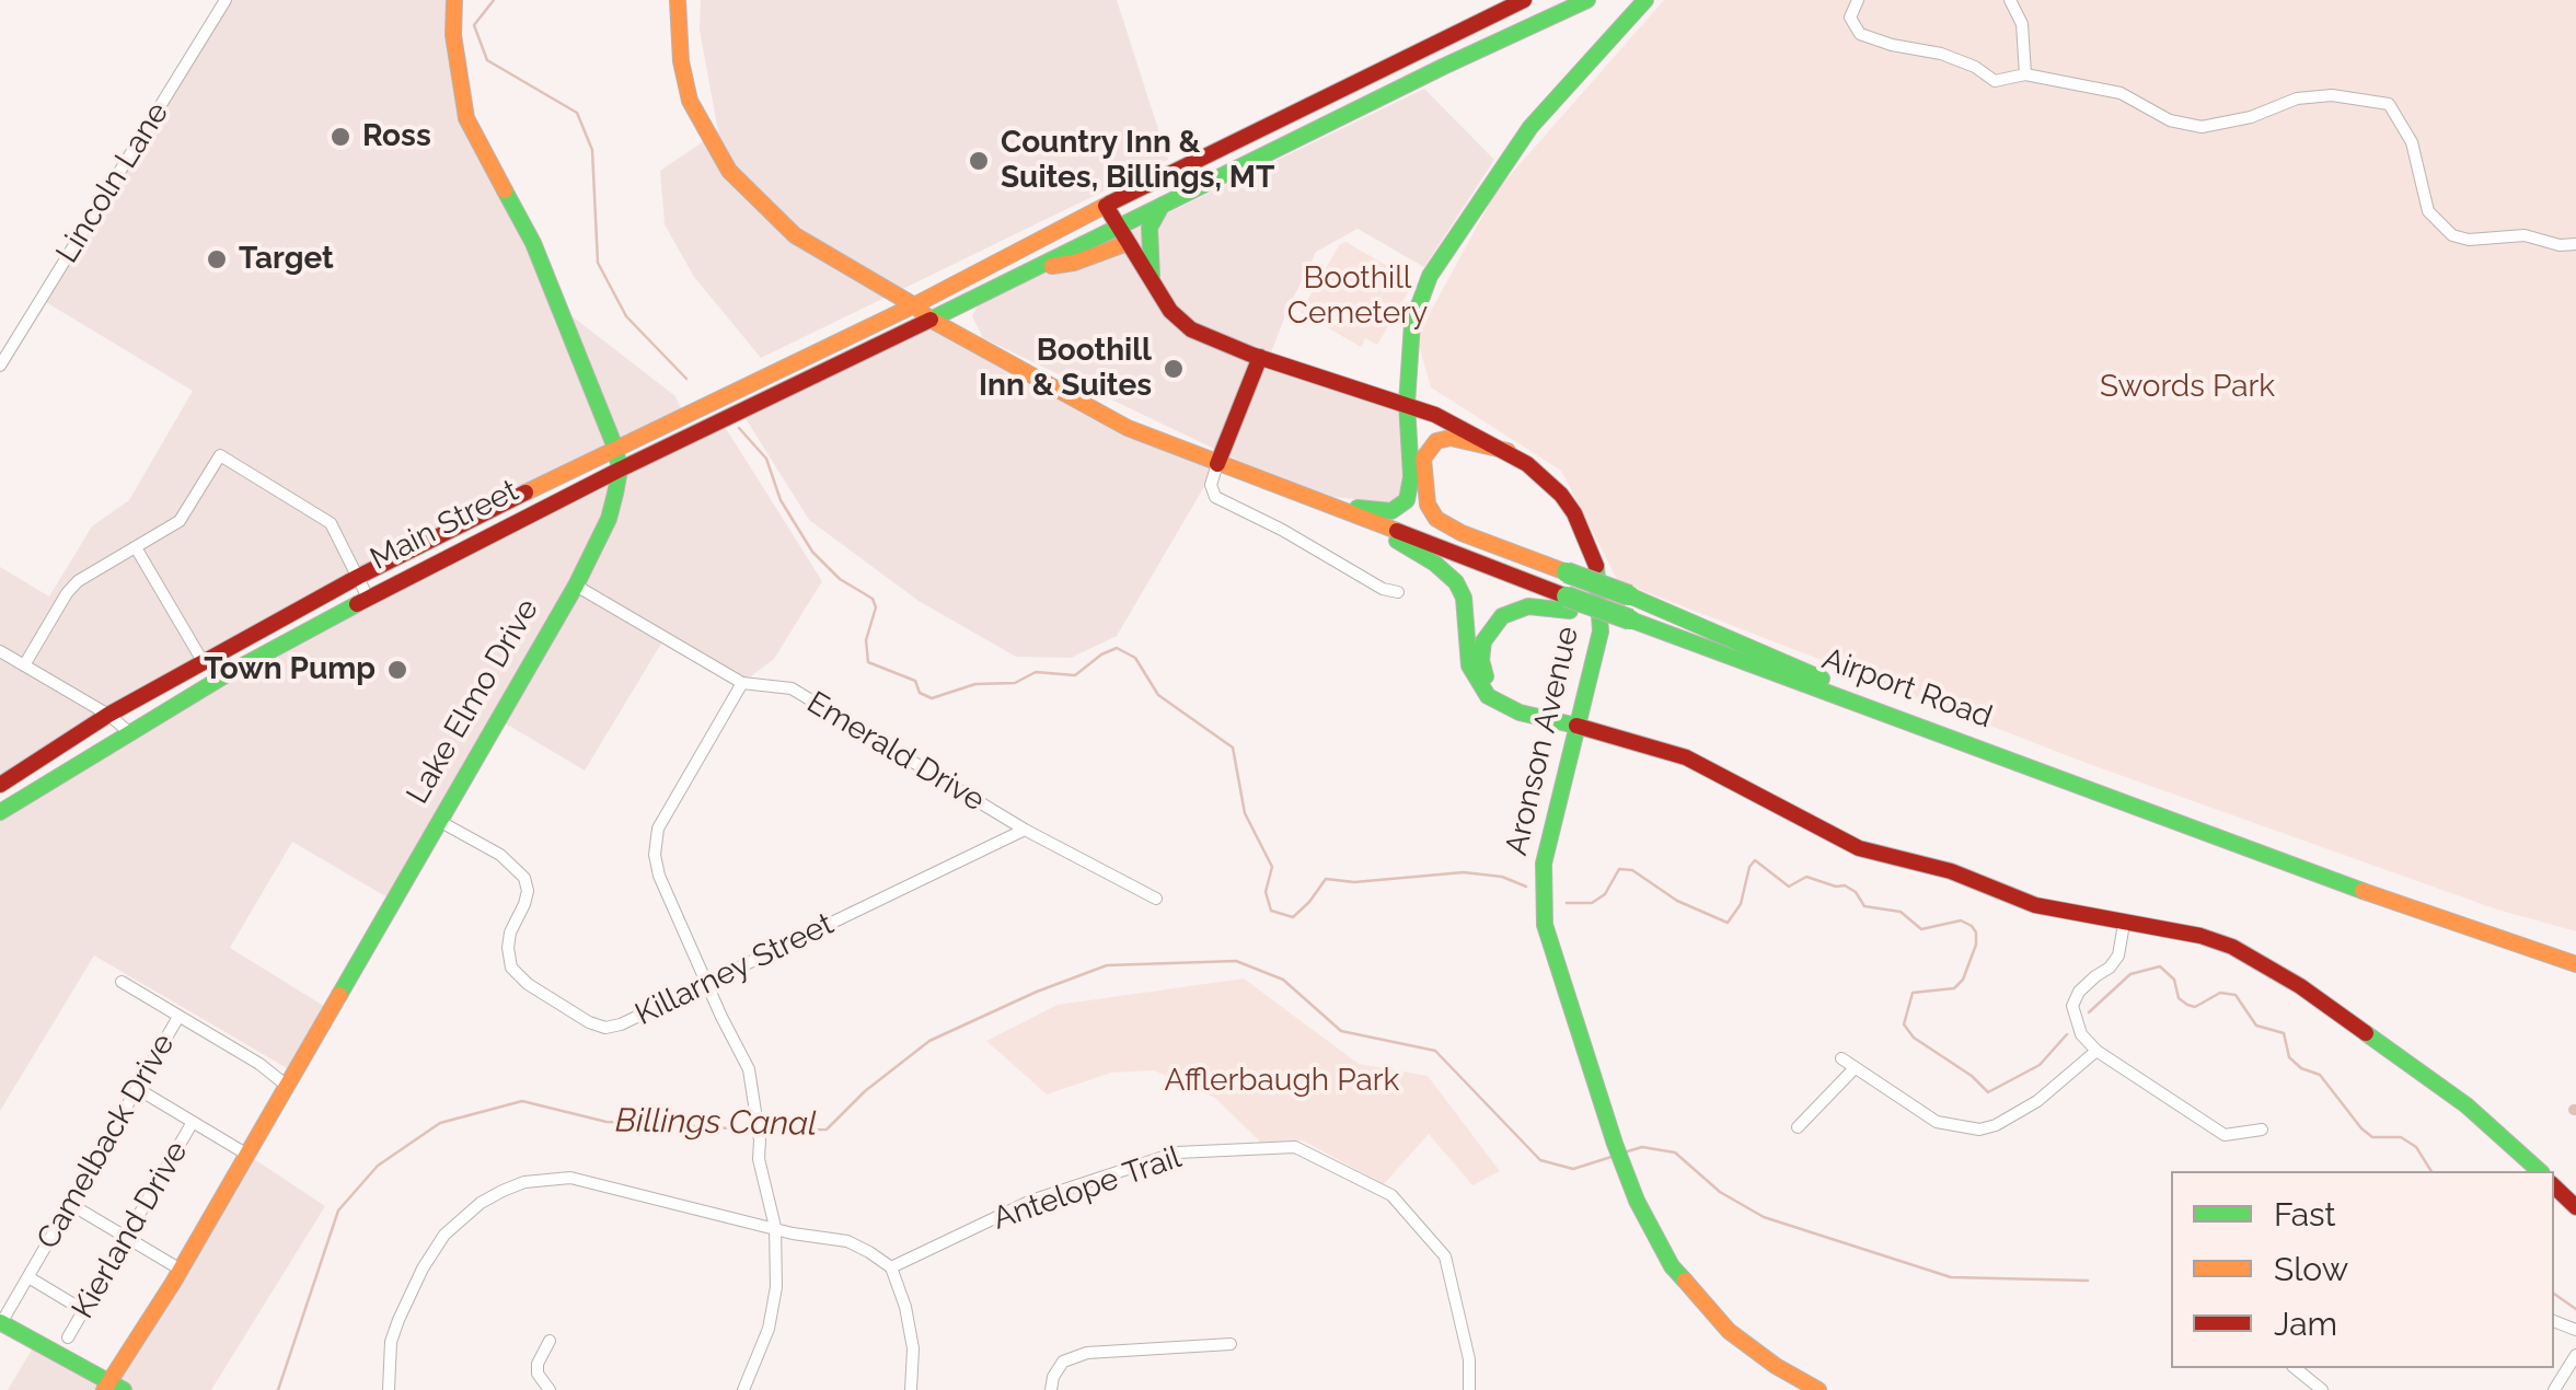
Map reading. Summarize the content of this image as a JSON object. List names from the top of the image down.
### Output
{
  "streets": {
    "main road": [
      "Main Street",
      "Airport Road",
      "Lake Elmo Drive",
      "Aronson Avenue"
    ],
    "street": [
      "Lincoln Lane",
      "Emerald Drive",
      "Killarney Street",
      "Camelback Drive",
      "Antelope Trail",
      "Kierland Drive"
    ]
  },
  "crossings": [
    ["Main Street", "Airport Road"],
    ["Main Street", "Lake Elmo Drive"],
    ["Main Street", "Aronson Avenue"],
    ["Lake Elmo Drive", "Emerald Drive"],
    ["Lake Elmo Drive", "Killarney Street"],
    ["Emerald Drive", "Killarney Street"]
  ],
  "water": ["Billings Canal"],
  "parks": ["Boothill Cemetery", "Swords Park", "Afflerbaugh Park"],
  "places": [
    "Ross",
    "Country Inn & Suites, Billings, MT",
    "Target",
    "Boothill Inn & Suites",
    "Town Pump"
  ],
  "legend": ["Fast", "Slow", "Jam"]
}
